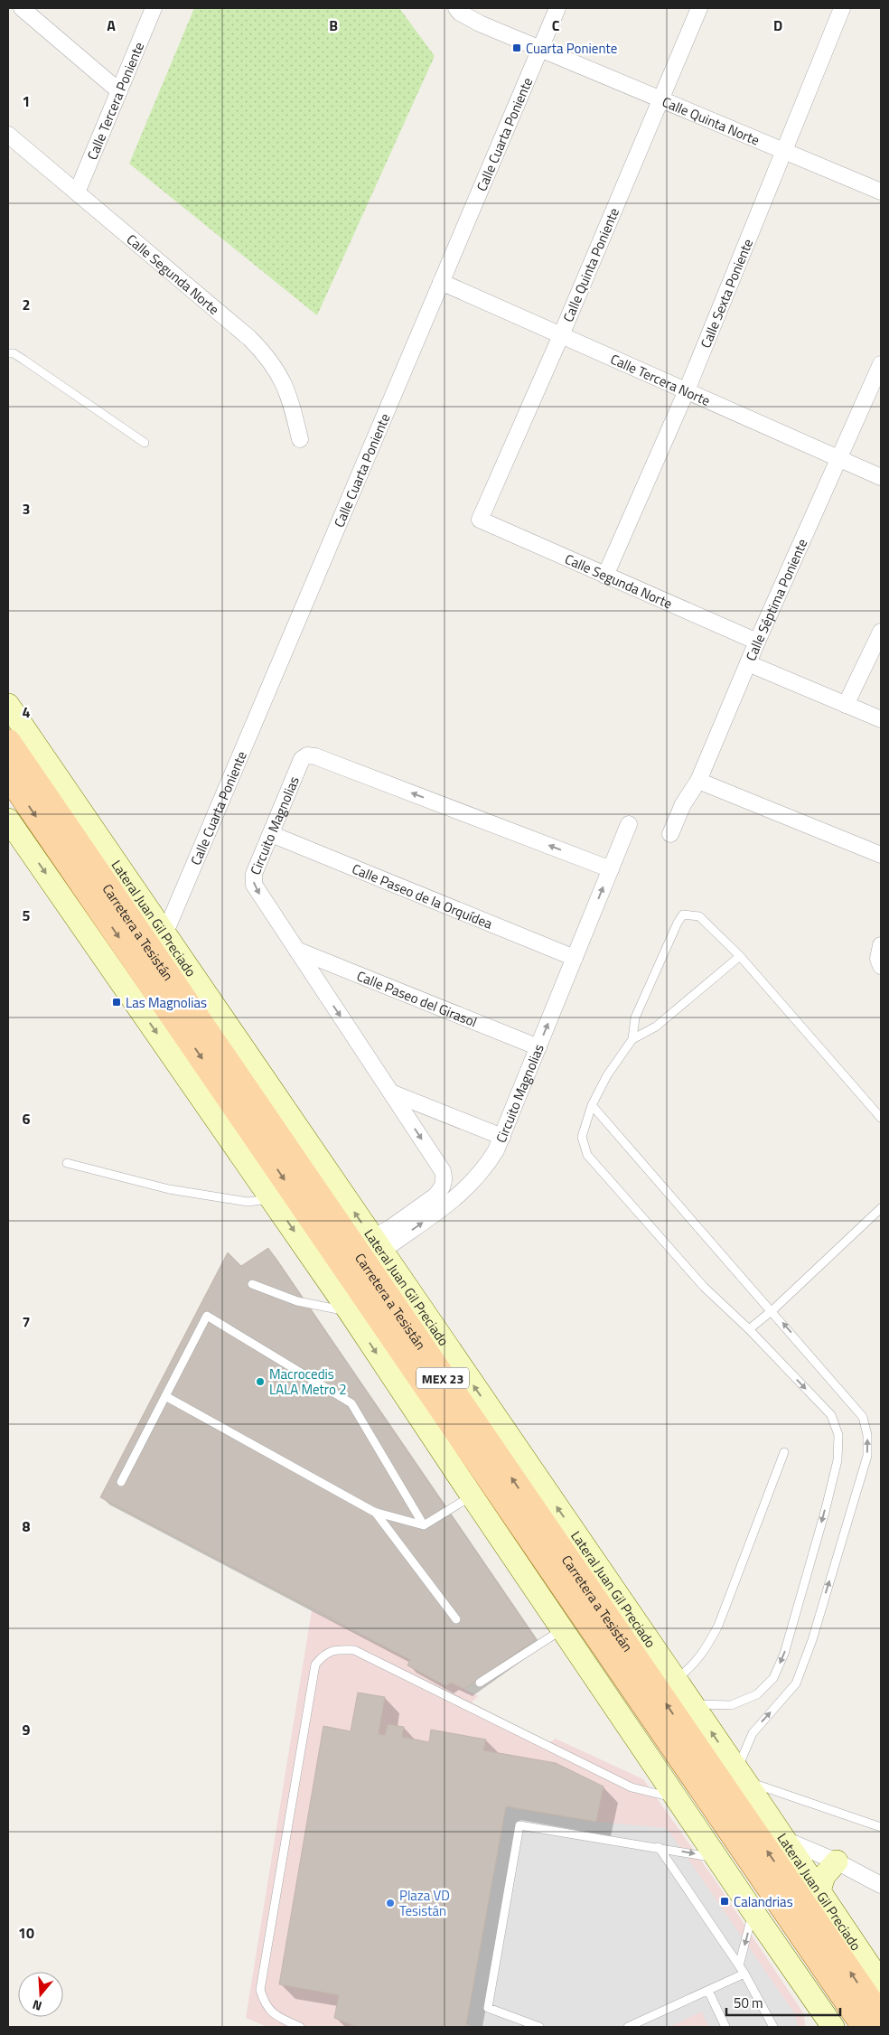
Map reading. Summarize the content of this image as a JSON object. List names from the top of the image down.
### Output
{
  "streets": {
    "main road": ["Lateral Juan Gil Preciado", "Carretera a Tesistán", "MEX 23"],
    "street": [
      "Calle Tercera Poniente",
      "Calle Quinta Norte",
      "Calle Cuarta Poniente",
      "Calle Quinta Poniente",
      "Calle Segunda Norte",
      "Calle Sexta Poniente",
      "Calle Tercera Norte",
      "Calle Séptima Poniente",
      "Circuito Magnolias",
      "Calle Paseo de la Orquídea",
      "Calle Paseo del Girasol"
    ]
  },
  "crossings": [
    ["Calle Tercera Poniente", "Calle Segunda Norte"],
    ["Calle Quinta Norte", "Calle Cuarta Poniente"],
    ["Calle Quinta Norte", "Calle Quinta Poniente"],
    ["Calle Quinta Norte", "Calle Sexta Poniente"],
    ["Calle Cuarta Poniente", "Calle Tercera Norte"],
    ["Calle Cuarta Poniente", "Lateral Juan Gil Preciado"],
    ["Calle Quinta Poniente", "Calle Segunda Norte"],
    ["Calle Quinta Poniente", "Calle Tercera Norte"],
    ["Calle Segunda Norte", "Calle Sexta Poniente"],
    ["Calle Segunda Norte", "Calle Séptima Poniente"],
    ["Calle Sexta Poniente", "Calle Tercera Norte"],
    ["Calle Tercera Norte", "Calle Séptima Poniente"],
    ["Circuito Magnolias", "Calle Paseo de la Orquídea"],
    ["Circuito Magnolias", "Lateral Juan Gil Preciado"],
    ["Circuito Magnolias", "Calle Paseo del Girasol"]
  ],
  "places": {
    "transit": ["Cuarta Poniente", "Las Magnolias", "Calandrias"],
    "other": ["Macrocedis LALA Metro 2", "Plaza VD Tesistán"]
  },
  "scale_bar": "50 m",
  "north": "bottom",
  "grid": {
    "columns": [
      "A",
      "B",
      "C",
      "D"
    ],
    "rows": [
      "1",
      "2",
      "3",
      "4",
      "5",
      "6",
      "7",
      "8",
      "9",
      "10"
    ]
  }
}
